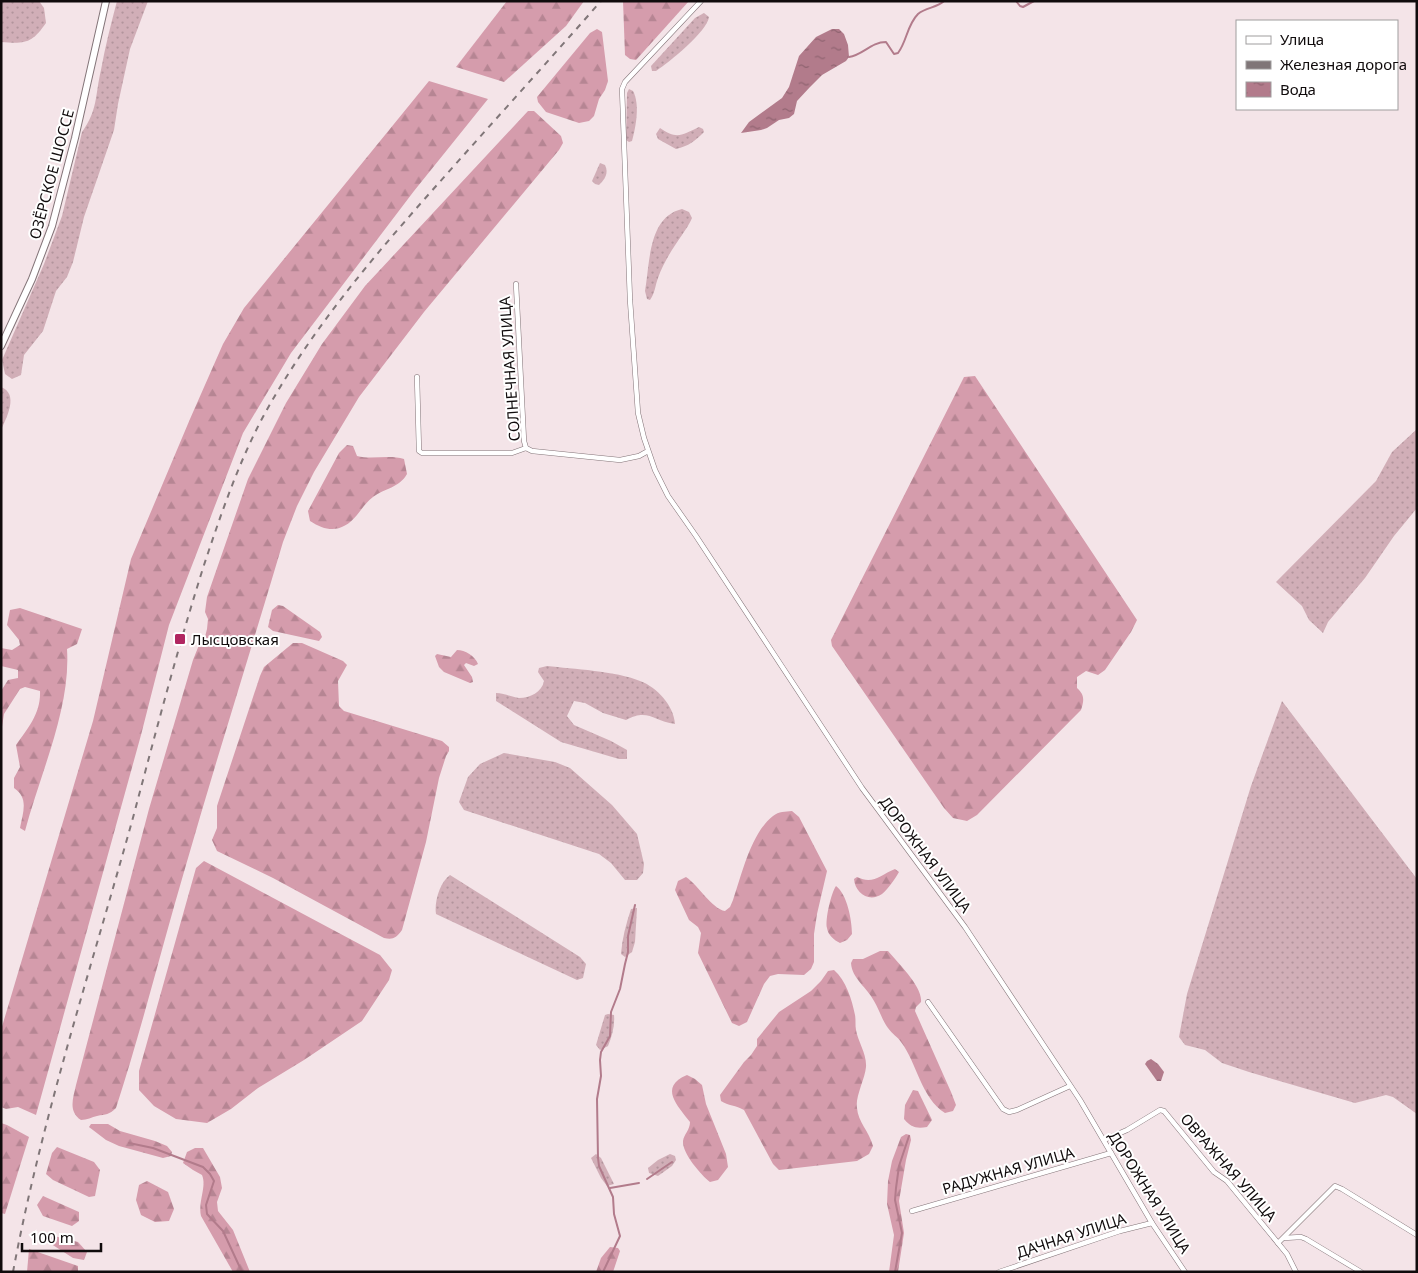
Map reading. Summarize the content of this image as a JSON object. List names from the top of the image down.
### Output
{
  "streets": {
    "main road": ["ОЗЁРСКОЕ ШОССЕ"],
    "street": [
      "СОЛНЕЧНАЯ УЛИЦА",
      "ДОРОЖНАЯ УЛИЦА",
      "ОВРАЖНАЯ УЛИЦА",
      "РАДУЖНАЯ УЛИЦА",
      "ДАЧНАЯ УЛИЦА"
    ]
  },
  "crossings": [
    ["СОЛНЕЧНАЯ УЛИЦА", "ДОРОЖНАЯ УЛИЦА"],
    ["ДОРОЖНАЯ УЛИЦА", "ОВРАЖНАЯ УЛИЦА"],
    ["ДОРОЖНАЯ УЛИЦА", "РАДУЖНАЯ УЛИЦА"],
    ["ДОРОЖНАЯ УЛИЦА", "ДАЧНАЯ УЛИЦА"]
  ],
  "places": {
    "transit": ["Лысцовская"]
  },
  "legend": ["Улица", "Железная дорога", "Вода"],
  "scale_bar": "100 m"
}
